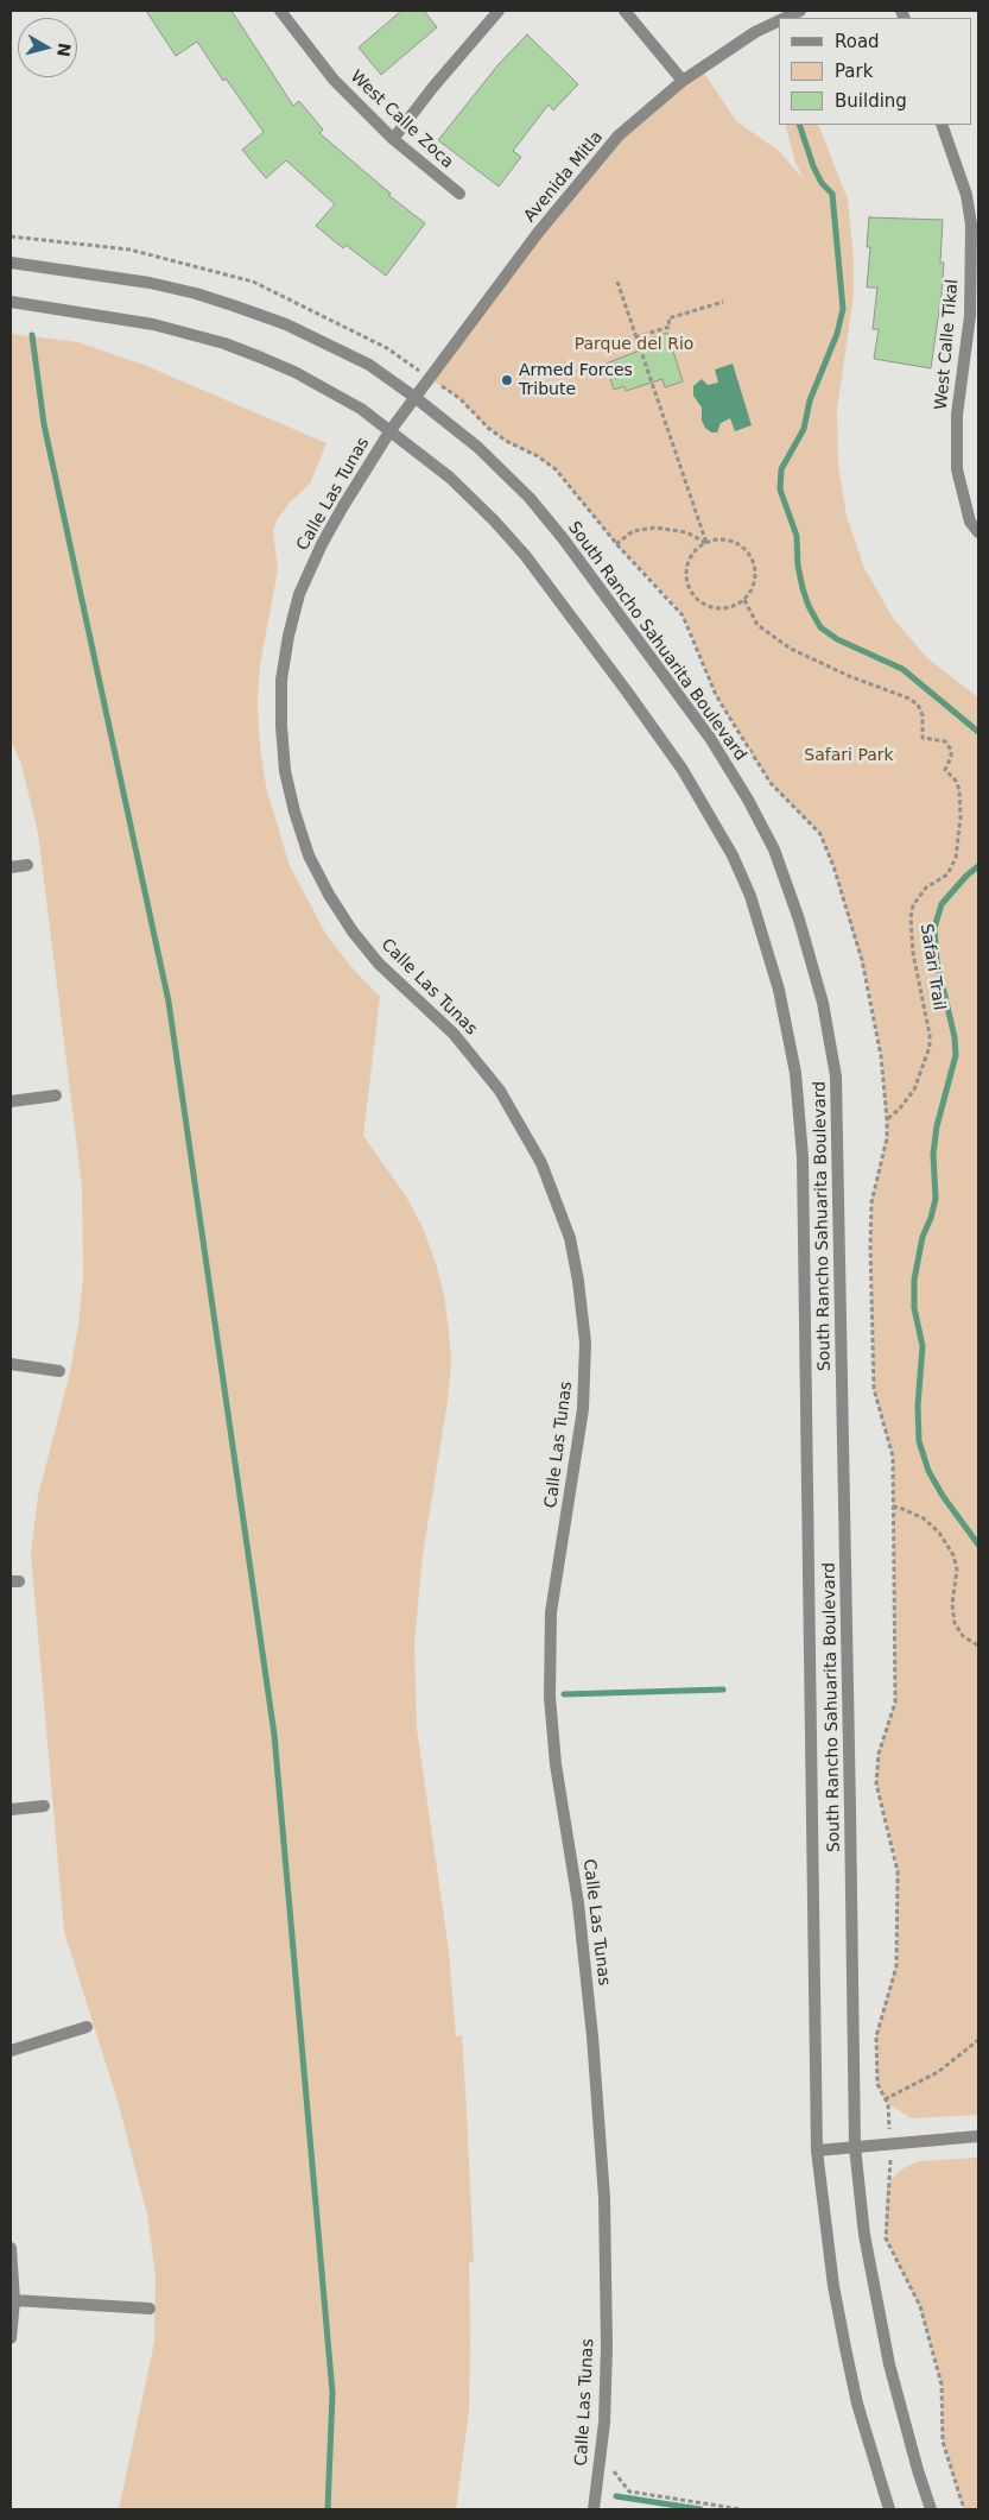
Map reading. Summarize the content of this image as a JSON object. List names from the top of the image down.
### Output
{
  "streets": {
    "street": [
      "West Calle Zoca",
      "Avenida Mitla",
      "West Calle Tikal",
      "Calle Las Tunas",
      "South Rancho Sahuarita Boulevard"
    ],
    "path": ["Safari Trail"]
  },
  "crossings": [
    ["Avenida Mitla", "Calle Las Tunas"],
    ["Avenida Mitla", "South Rancho Sahuarita Boulevard"],
    ["Calle Las Tunas", "South Rancho Sahuarita Boulevard"]
  ],
  "parks": ["Parque del Rio", "Safari Park"],
  "places": ["Armed Forces Tribute"],
  "legend": ["Road", "Park", "Building"],
  "north": "right"
}
